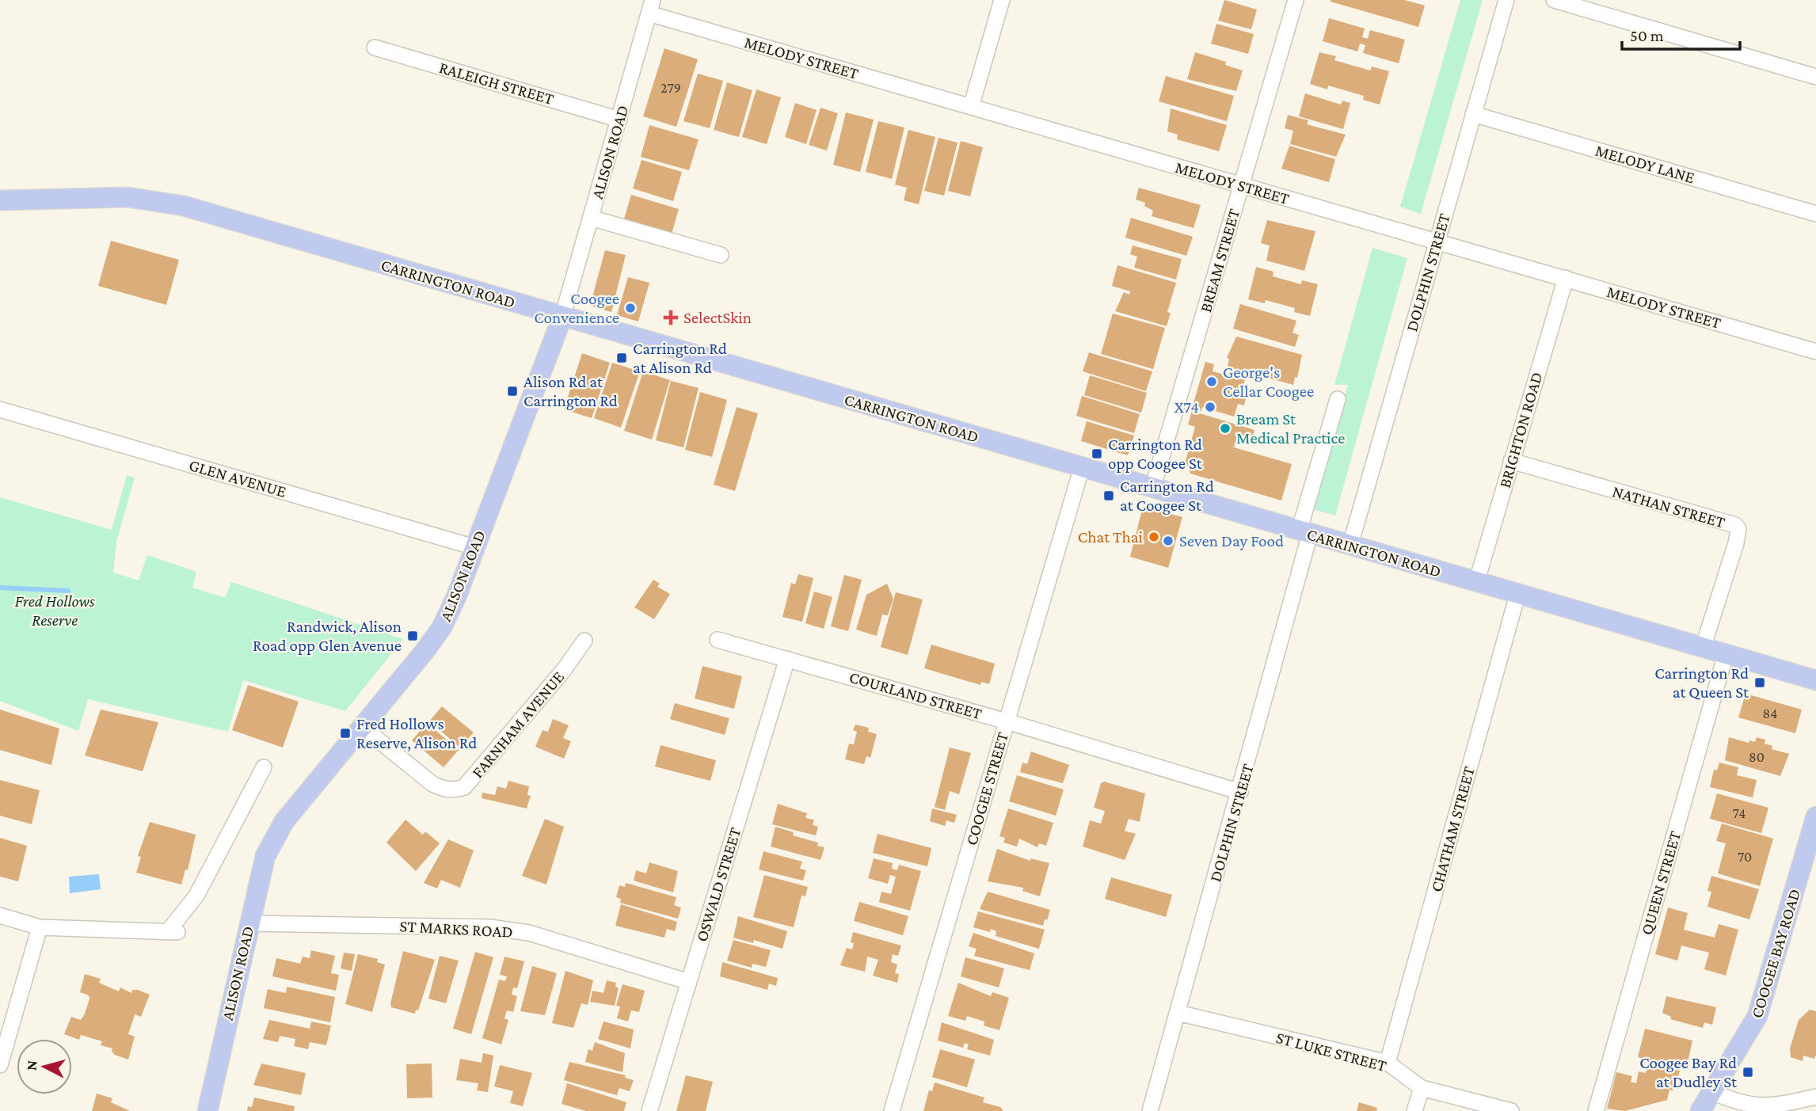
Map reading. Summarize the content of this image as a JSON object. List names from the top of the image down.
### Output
{
  "streets": {
    "main road": ["ALISON ROAD", "CARRINGTON ROAD", "COOGEE BAY ROAD"],
    "street": [
      "MELODY STREET",
      "RALEIGH STREET",
      "MELODY LANE",
      "BREAM STREET",
      "DOLPHIN STREET",
      "BRIGHTON ROAD",
      "GLEN AVENUE",
      "NATHAN STREET",
      "COURLAND STREET",
      "FARNHAM AVENUE",
      "COOGEE STREET",
      "CHATHAM STREET",
      "QUEEN STREET",
      "OSWALD STREET",
      "ST MARKS ROAD",
      "ST LUKE STREET"
    ]
  },
  "crossings": [
    ["MELODY STREET", "ALISON ROAD"],
    ["MELODY STREET", "BREAM STREET"],
    ["MELODY STREET", "DOLPHIN STREET"],
    ["MELODY STREET", "BRIGHTON ROAD"],
    ["RALEIGH STREET", "ALISON ROAD"],
    ["ALISON ROAD", "CARRINGTON ROAD"],
    ["ALISON ROAD", "GLEN AVENUE"],
    ["ALISON ROAD", "FARNHAM AVENUE"],
    ["ALISON ROAD", "ST MARKS ROAD"],
    ["MELODY LANE", "DOLPHIN STREET"],
    ["BREAM STREET", "CARRINGTON ROAD"],
    ["DOLPHIN STREET", "CARRINGTON ROAD"],
    ["DOLPHIN STREET", "COURLAND STREET"],
    ["DOLPHIN STREET", "ST LUKE STREET"],
    ["CARRINGTON ROAD", "BRIGHTON ROAD"],
    ["CARRINGTON ROAD", "NATHAN STREET"],
    ["CARRINGTON ROAD", "COOGEE STREET"],
    ["CARRINGTON ROAD", "CHATHAM STREET"],
    ["CARRINGTON ROAD", "QUEEN STREET"],
    ["BRIGHTON ROAD", "NATHAN STREET"],
    ["COURLAND STREET", "COOGEE STREET"],
    ["COURLAND STREET", "OSWALD STREET"],
    ["CHATHAM STREET", "ST LUKE STREET"],
    ["OSWALD STREET", "ST MARKS ROAD"]
  ],
  "parks": ["Fred Hollows Reserve"],
  "places": {
    "other": [
      "Coogee Convenience",
      "George's Cellar Coogee",
      "X74",
      "Bream St Medical Practice",
      "Chat Thai",
      "Seven Day Food"
    ],
    "health": ["SelectSkin"],
    "transit": [
      "Carrington Rd at Alison Rd",
      "Alison Rd at Carrington Rd",
      "Carrington Rd opp Coogee St",
      "Carrington Rd at Coogee St",
      "Randwick, Alison Road opp Glen Avenue",
      "Carrington Rd at Queen St",
      "Fred Hollows Reserve, Alison Rd",
      "Coogee Bay Rd at Dudley St"
    ]
  },
  "house_numbers": [
    "279",
    "84",
    "80",
    "74",
    "70"
  ],
  "scale_bar": "50 m",
  "north": "left"
}
